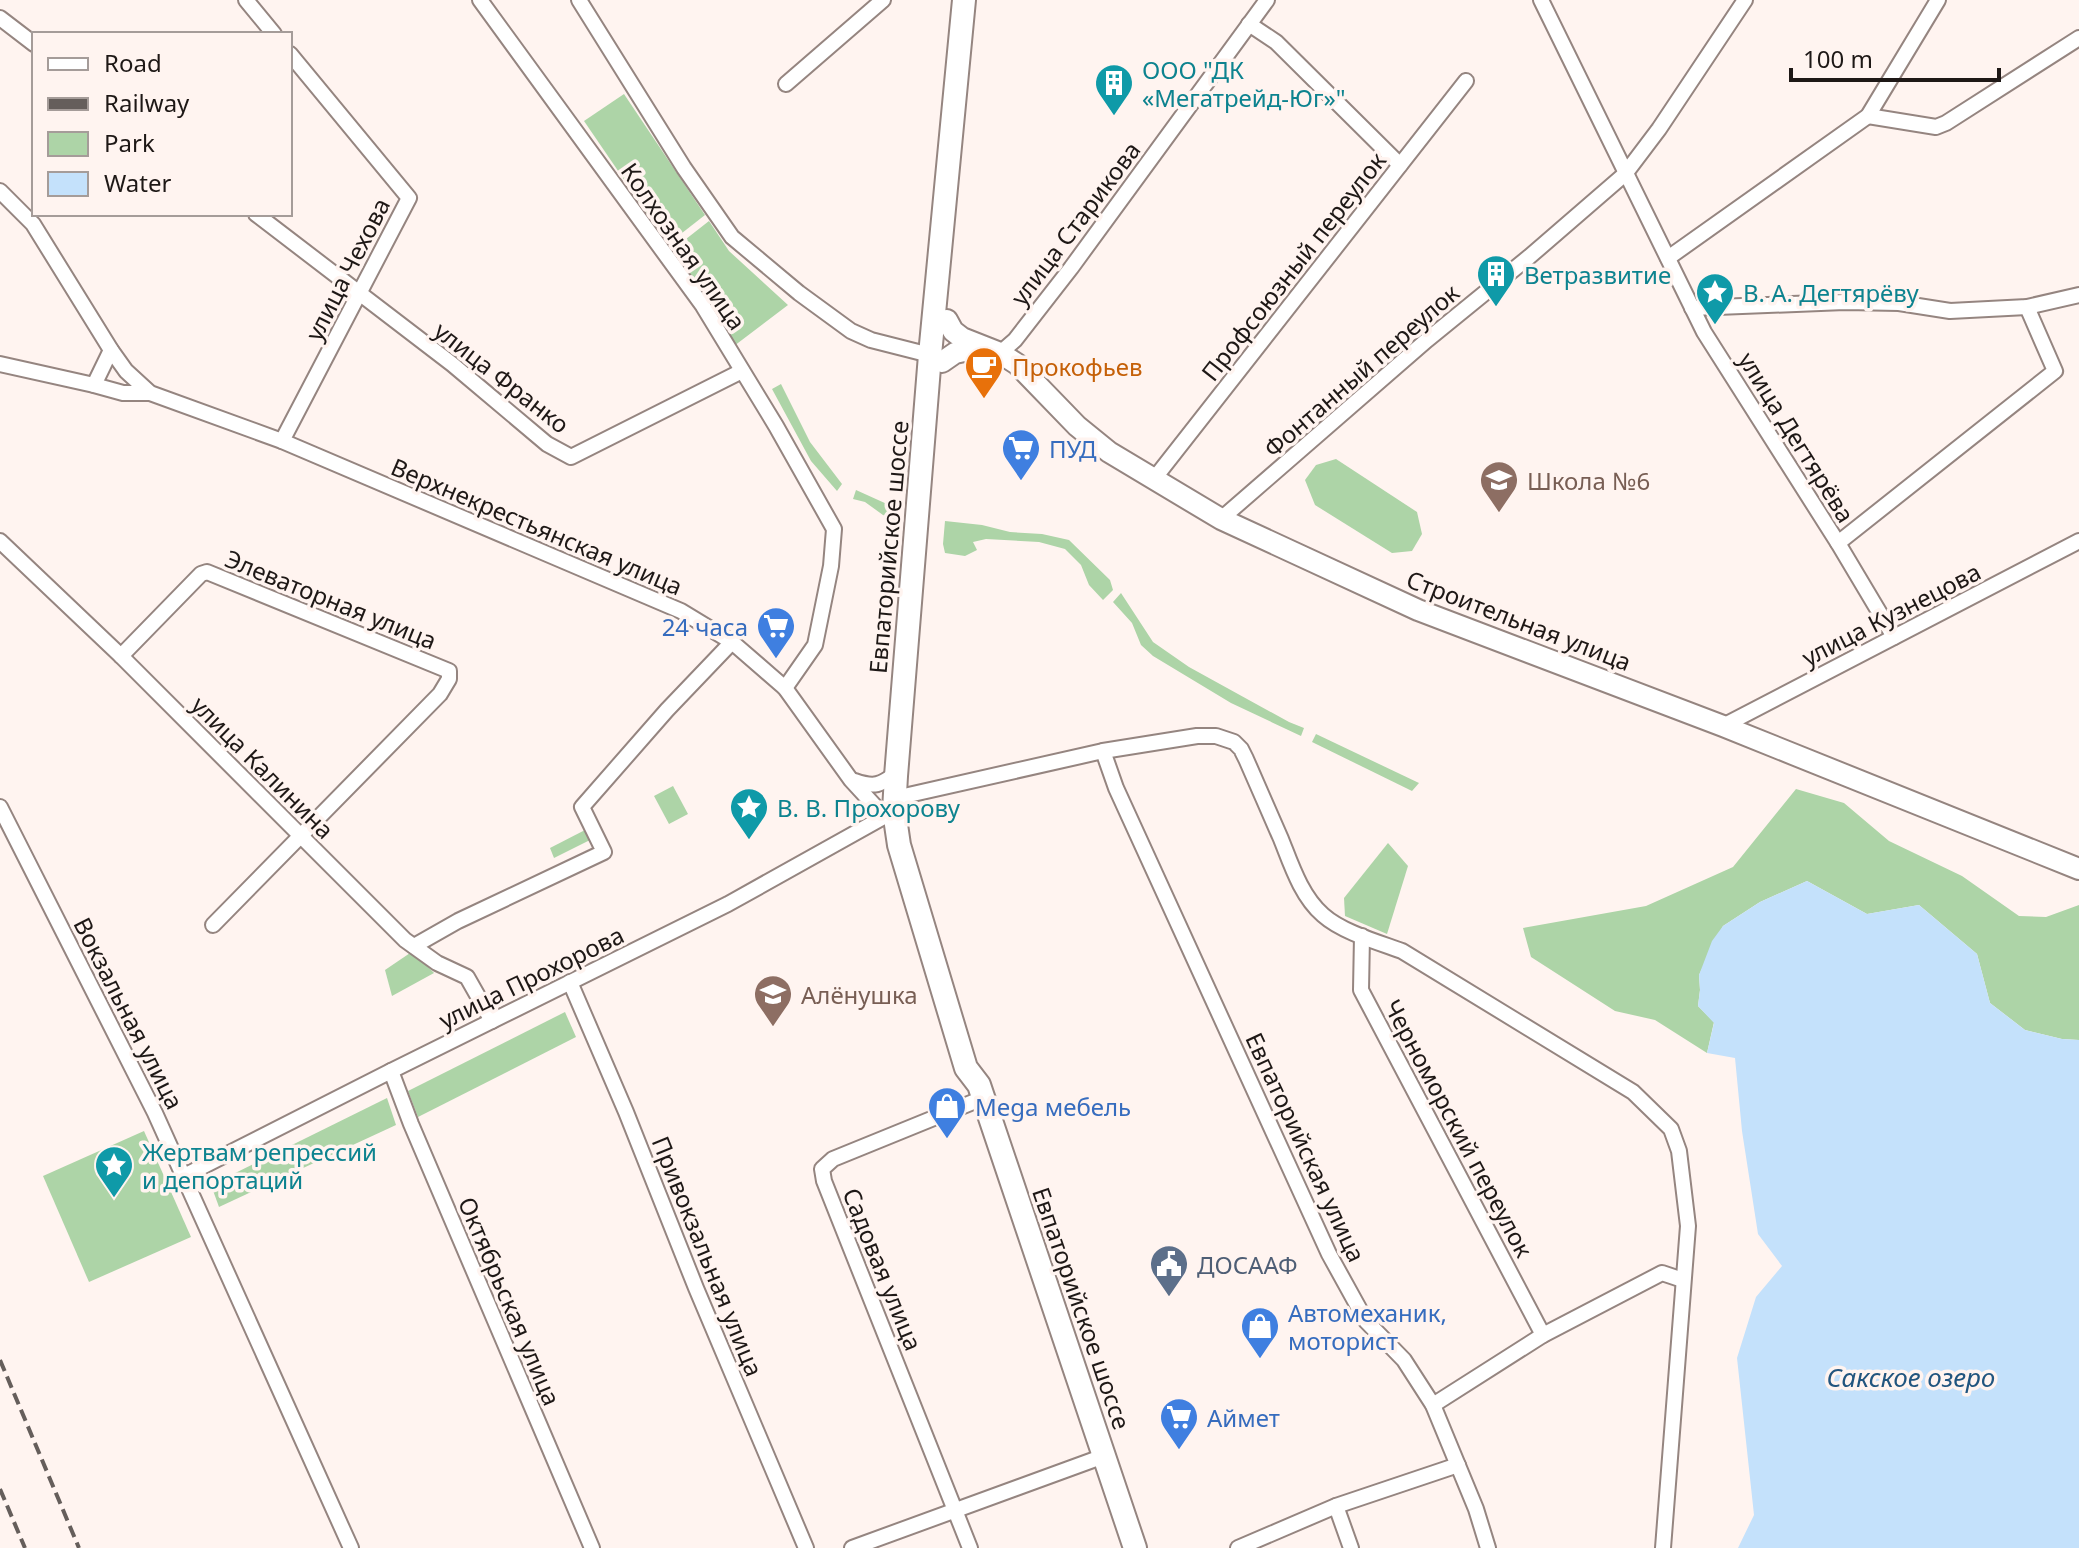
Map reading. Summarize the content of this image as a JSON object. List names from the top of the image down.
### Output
{
  "streets": {
    "main road": ["Евпаторийское шоссе"],
    "street": [
      "улица Старикова",
      "Колхозная улица",
      "Профсоюзный переулок",
      "улица Чехова",
      "Фонтанный переулок",
      "улица Франко",
      "улица Дегтярёва",
      "Верхнекрестьянская улица",
      "Элеваторная улица",
      "улица Кузнецова",
      "Строительная улица",
      "улица Калинина",
      "улица Прохорова",
      "Вокзальная улица",
      "Черноморский переулок",
      "Евпаторийская улица",
      "Привокзальная улица",
      "Садовая улица",
      "Октябрьская улица"
    ]
  },
  "crossings": [
    ["улица Старикова", "Строительная улица"],
    ["Колхозная улица", "улица Франко"],
    ["Колхозная улица", "Верхнекрестьянская улица"],
    ["Колхозная улица", "Евпаторийское шоссе"],
    ["Профсоюзный переулок", "Строительная улица"],
    ["улица Чехова", "улица Франко"],
    ["улица Чехова", "Верхнекрестьянская улица"],
    ["Фонтанный переулок", "улица Дегтярёва"],
    ["Фонтанный переулок", "Строительная улица"],
    ["улица Дегтярёва", "улица Кузнецова"],
    ["Верхнекрестьянская улица", "Евпаторийское шоссе"],
    ["Верхнекрестьянская улица", "улица Прохорова"],
    ["Евпаторийское шоссе", "Строительная улица"],
    ["Евпаторийское шоссе", "улица Прохорова"],
    ["Евпаторийское шоссе", "Садовая улица"],
    ["Элеваторная улица", "улица Калинина"],
    ["улица Кузнецова", "Строительная улица"],
    ["улица Калинина", "улица Прохорова"],
    ["улица Прохорова", "Вокзальная улица"],
    ["улица Прохорова", "Черноморский переулок"],
    ["улица Прохорова", "Евпаторийская улица"],
    ["улица Прохорова", "Привокзальная улица"],
    ["улица Прохорова", "Октябрьская улица"]
  ],
  "water": ["Сакское озеро"],
  "places": {
    "building": ["ООО \"ДК «Мегатрейд-Юг»\"", "Ветразвитие"],
    "place": ["В. А. Дегтярёву", "В. В. Прохорову", "Жертвам репрессий и депортаций"],
    "cafe": ["Прокофьев"],
    "supermarket": ["ПУД", "24 часа", "Аймет"],
    "school or university": ["Школа №6", "Алёнушка"],
    "shop": ["Mega мебель", "Автомеханик, моторист"],
    "public building": ["ДОСААФ"]
  },
  "legend": [
    "Road",
    "Railway",
    "Park",
    "Water"
  ],
  "scale_bar": "100 m"
}
